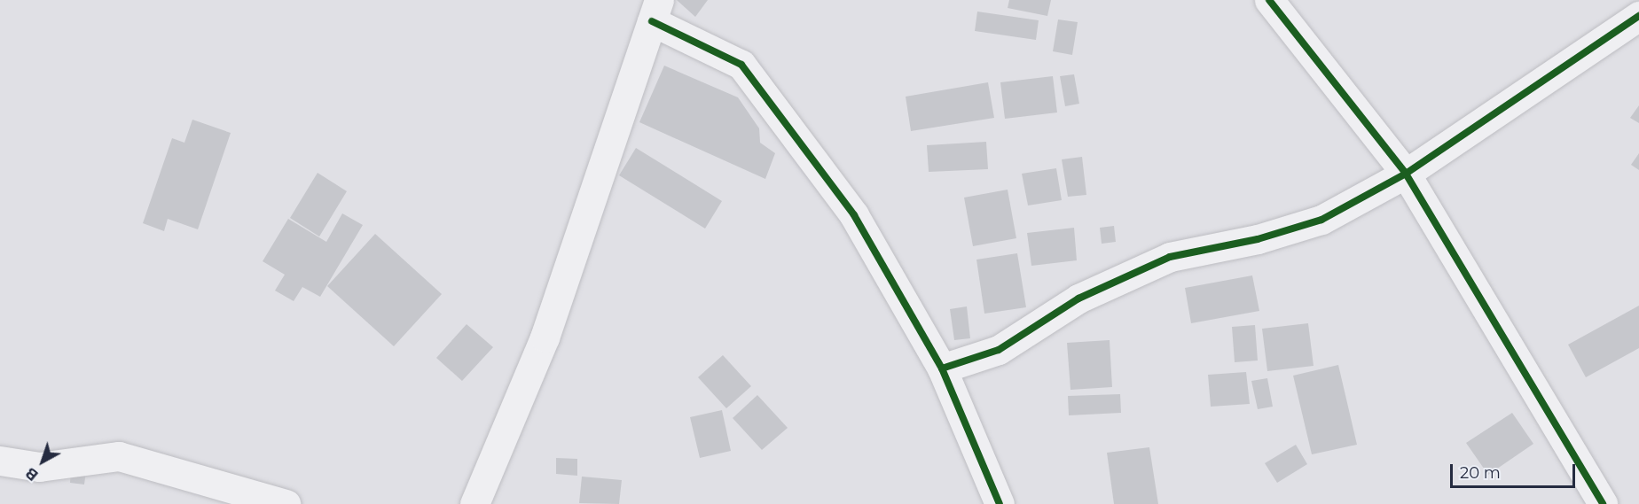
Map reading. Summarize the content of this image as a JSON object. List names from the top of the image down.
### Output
{
  "scale_bar": "20 m",
  "north": "bottom left"
}
